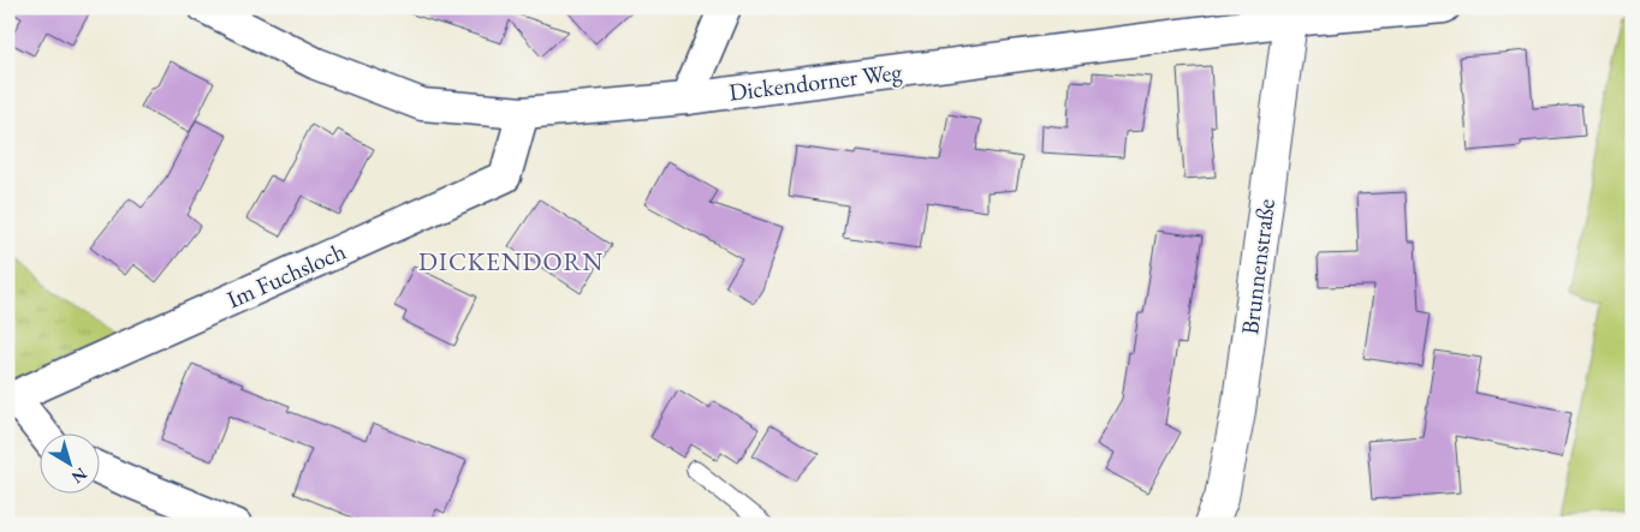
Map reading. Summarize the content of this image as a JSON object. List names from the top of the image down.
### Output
{
  "streets": {
    "street": ["Dickendorner Weg", "Brunnenstraße", "Im Fuchsloch"]
  },
  "crossings": [
    ["Dickendorner Weg", "Brunnenstraße"],
    ["Dickendorner Weg", "Im Fuchsloch"]
  ],
  "districts": ["DICKENDORN"],
  "north": "bottom right"
}
